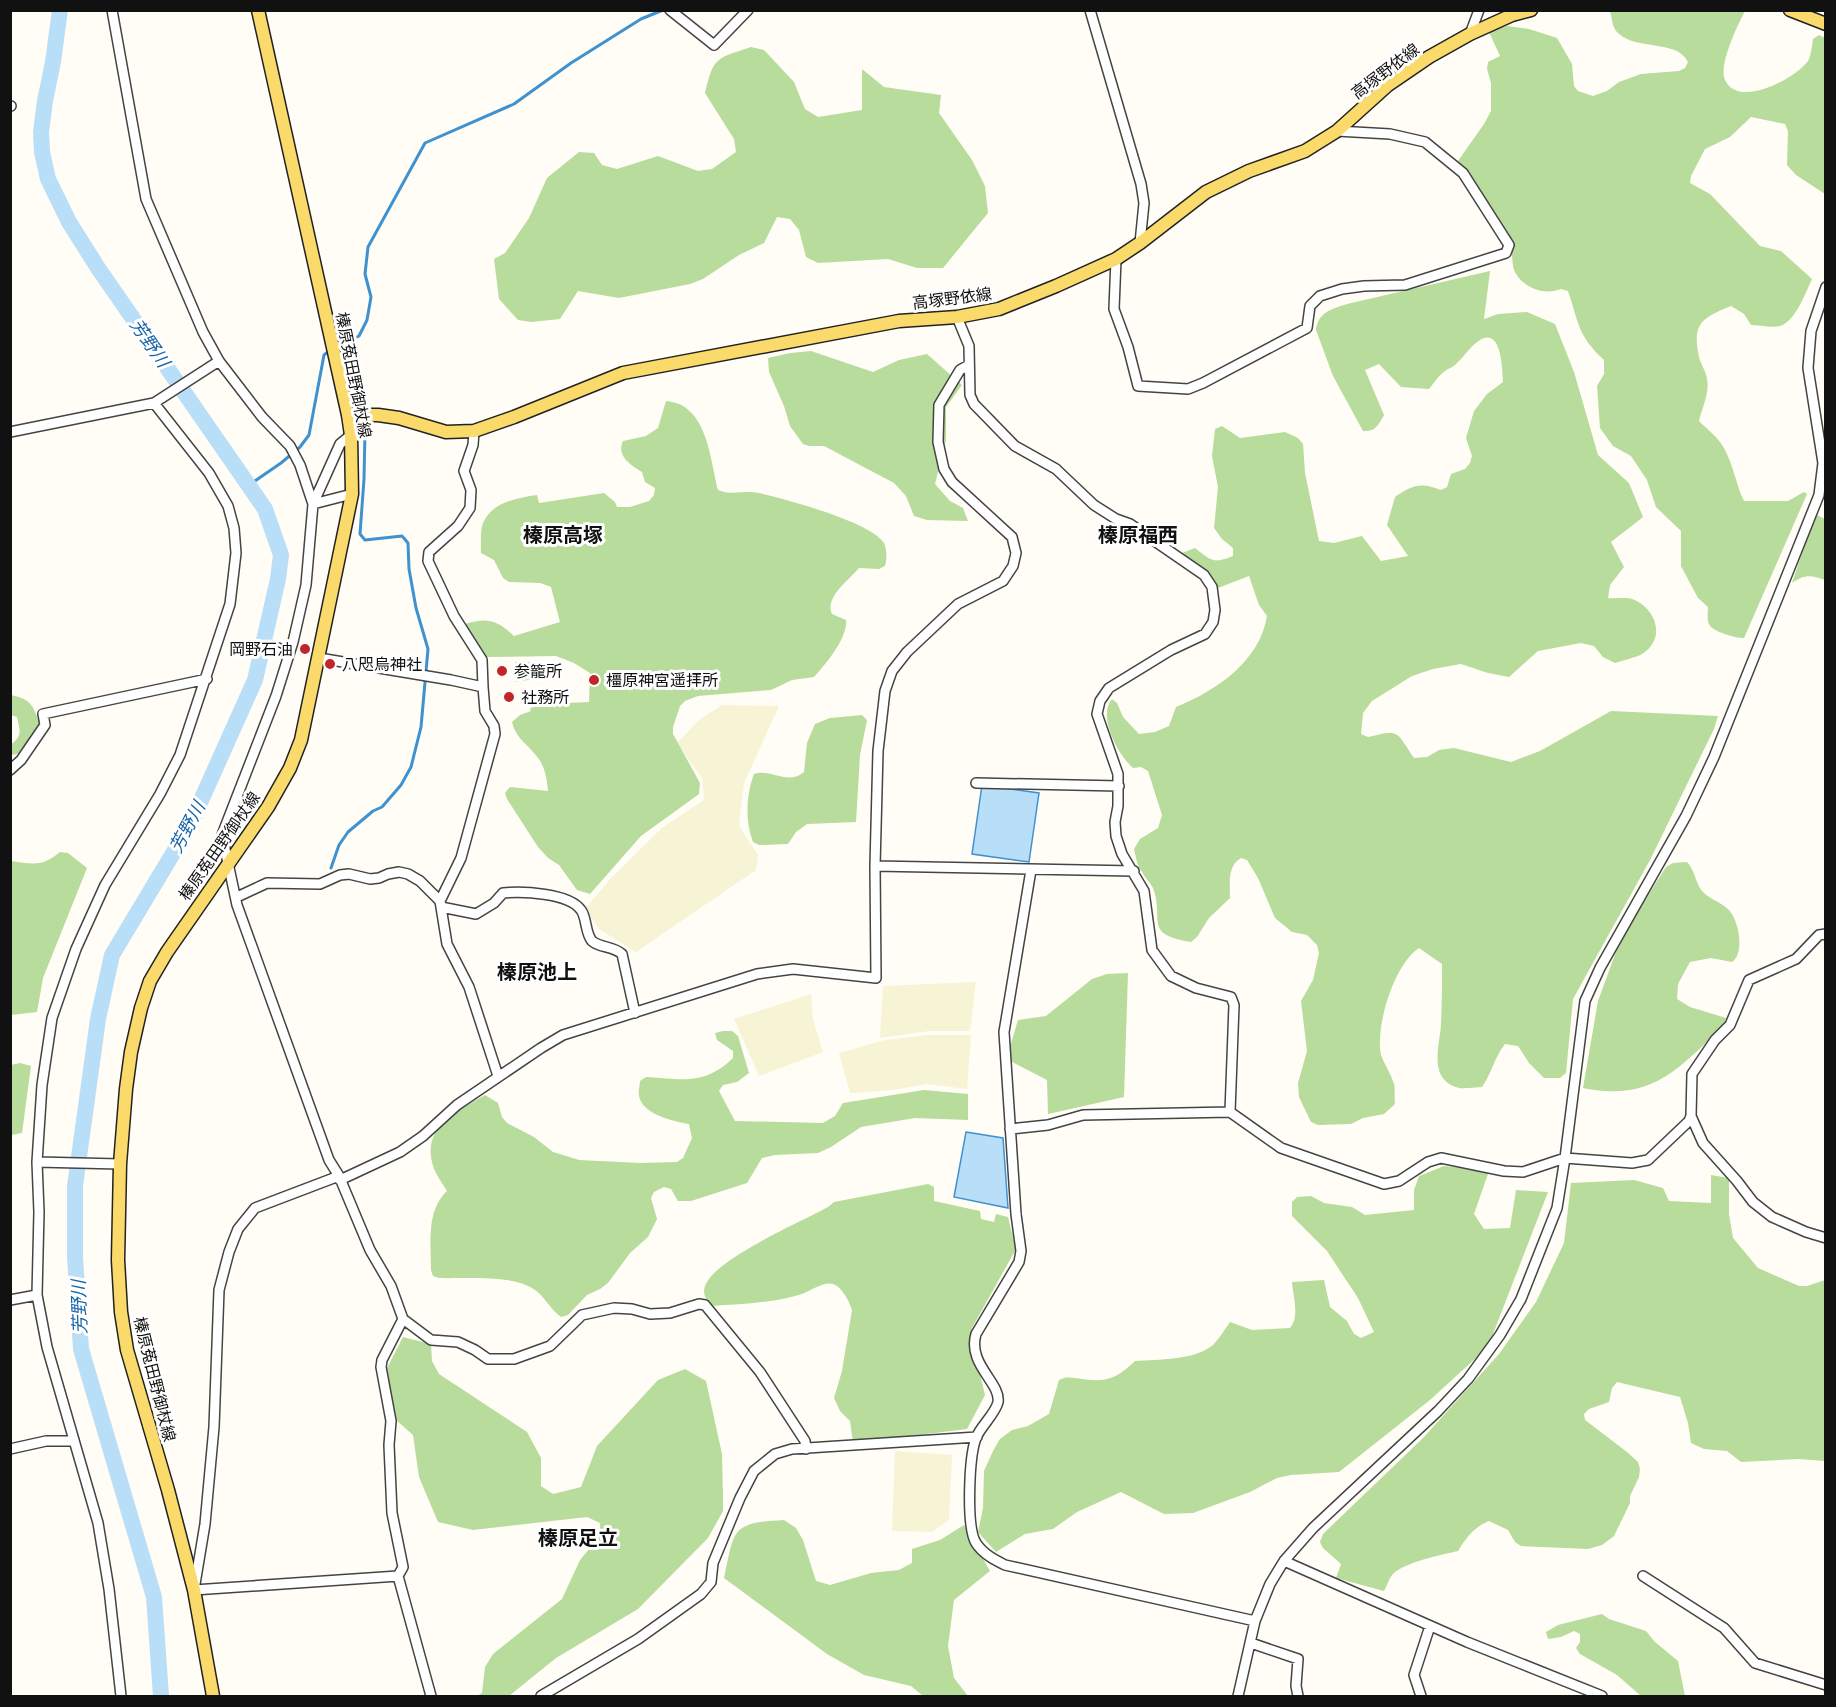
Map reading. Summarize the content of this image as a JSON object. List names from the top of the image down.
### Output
{
  "streets": {
    "main road": ["高塚野依線", "榛原菟田野御杖線"]
  },
  "crossings": [
    ["高塚野依線", "榛原菟田野御杖線"]
  ],
  "districts": [
    "榛原高塚",
    "榛原福西",
    "榛原池上",
    "榛原足立"
  ],
  "water": ["芳野川"],
  "places": [
    "岡野石油",
    "八咫烏神社",
    "参籠所",
    "橿原神宮遥拝所",
    "社務所"
  ]
}
